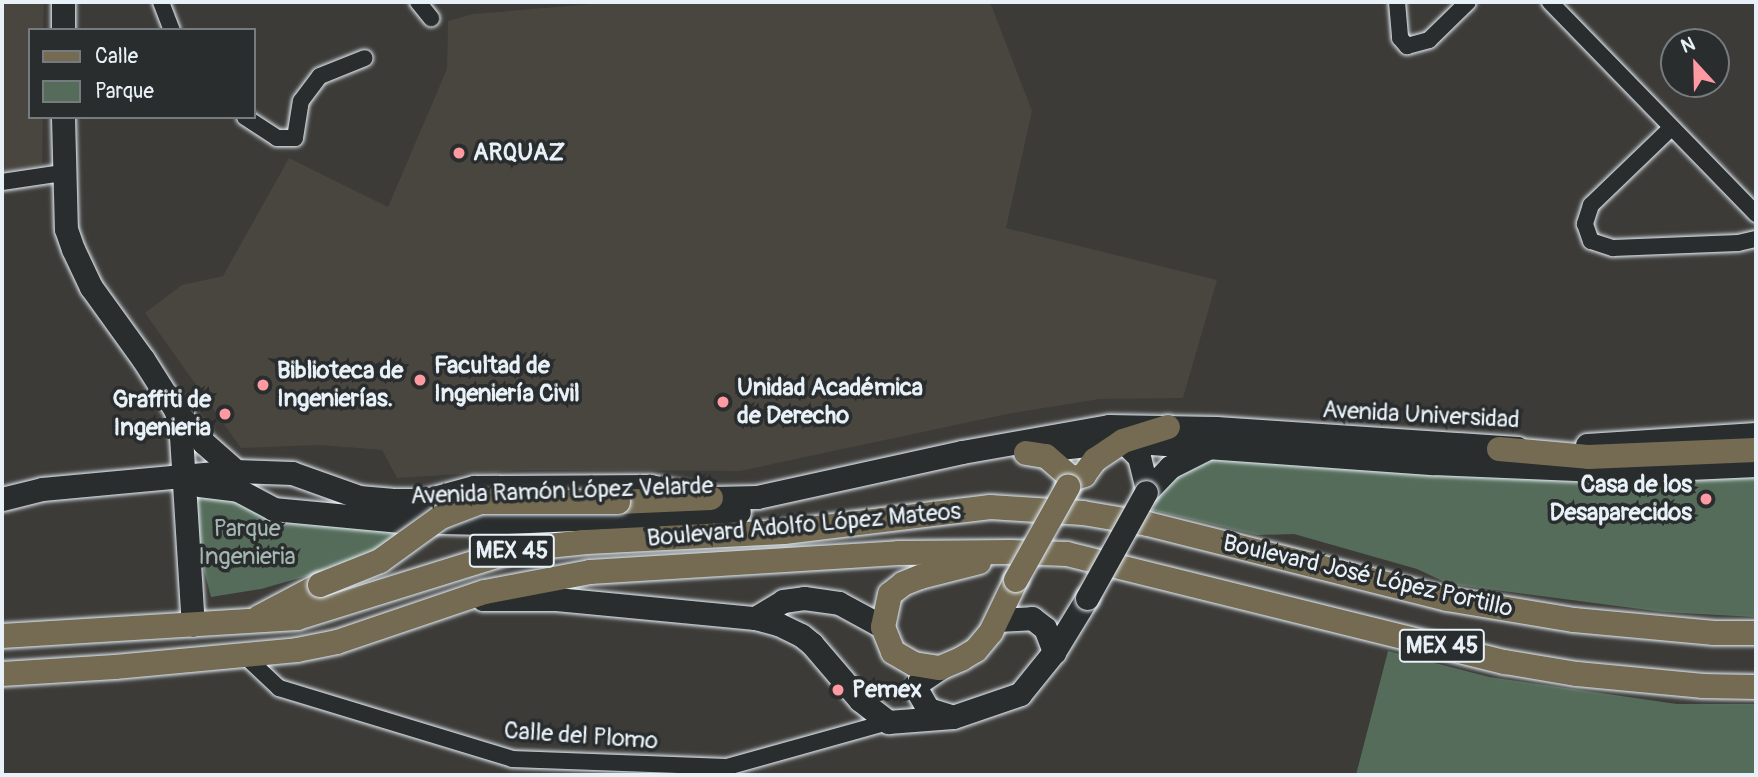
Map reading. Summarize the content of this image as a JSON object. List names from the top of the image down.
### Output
{
  "streets": {
    "main road": ["Boulevard Adolfo López Mateos", "MEX 45", "Boulevard José López Portillo"],
    "street": ["Avenida Universidad", "Avenida Ramón López Velarde", "Calle del Plomo"]
  },
  "crossings": [
    ["Avenida Universidad", "Avenida Ramón López Velarde"],
    ["Boulevard Adolfo López Mateos", "Boulevard José López Portillo"],
    ["Boulevard Adolfo López Mateos", "Calle del Plomo"]
  ],
  "parks": ["Parque Ingenieria"],
  "places": [
    "ARQUAZ",
    "Facultad de Ingeniería Civil",
    "Biblioteca de Ingenierías.",
    "Unidad Académica de Derecho",
    "Graffiti de Ingenieria",
    "Casa de los Desaparecidos",
    "Pemex"
  ],
  "legend": ["Calle", "Parque"],
  "north": "top"
}
